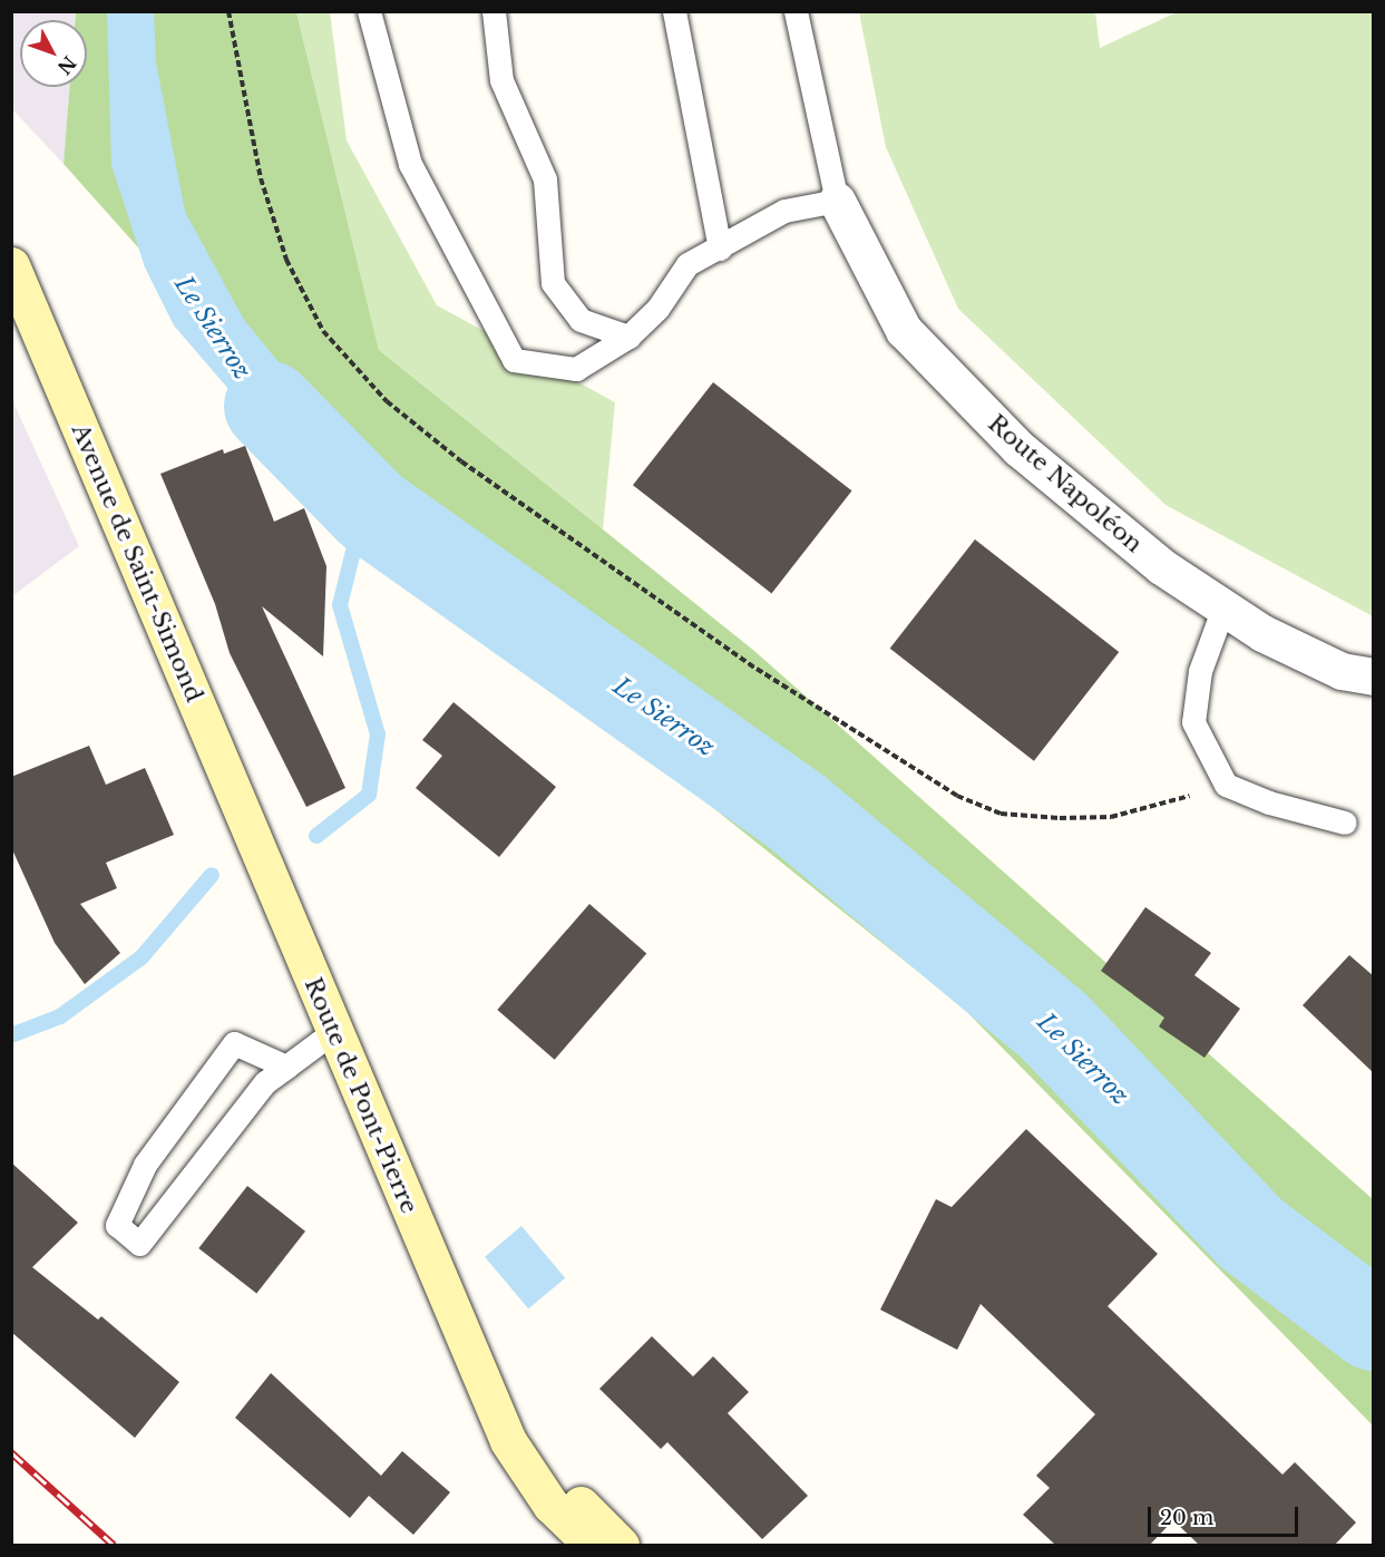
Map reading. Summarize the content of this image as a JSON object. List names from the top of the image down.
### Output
{
  "streets": {
    "main road": ["Avenue de Saint-Simond", "Route de Pont-Pierre"],
    "street": ["Route Napoléon"]
  },
  "crossings": [
    ["Avenue de Saint-Simond", "Route de Pont-Pierre"]
  ],
  "water": ["Le Sierroz"],
  "scale_bar": "20 m",
  "north": "bottom right"
}
